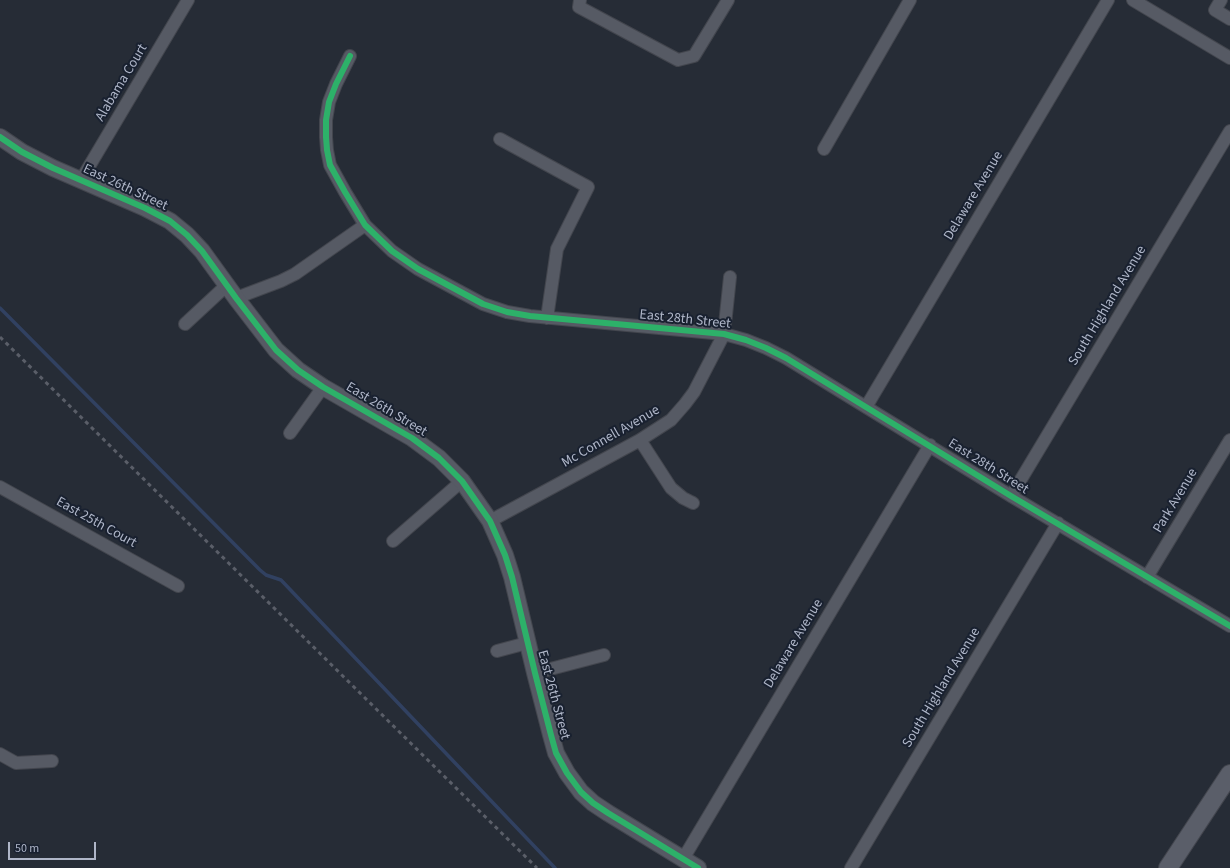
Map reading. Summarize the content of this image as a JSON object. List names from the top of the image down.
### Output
{
  "streets": {
    "street": [
      "Alabama Court",
      "East 26th Street",
      "Delaware Avenue",
      "South Highland Avenue",
      "East 28th Street",
      "Mc Connell Avenue",
      "Park Avenue",
      "East 25th Court"
    ]
  },
  "crossings": [
    ["Alabama Court", "East 26th Street"],
    ["East 26th Street", "Delaware Avenue"],
    ["East 26th Street", "Mc Connell Avenue"],
    ["Delaware Avenue", "East 28th Street"],
    ["South Highland Avenue", "East 28th Street"],
    ["East 28th Street", "Mc Connell Avenue"],
    ["East 28th Street", "Park Avenue"]
  ],
  "scale_bar": "50 m"
}
